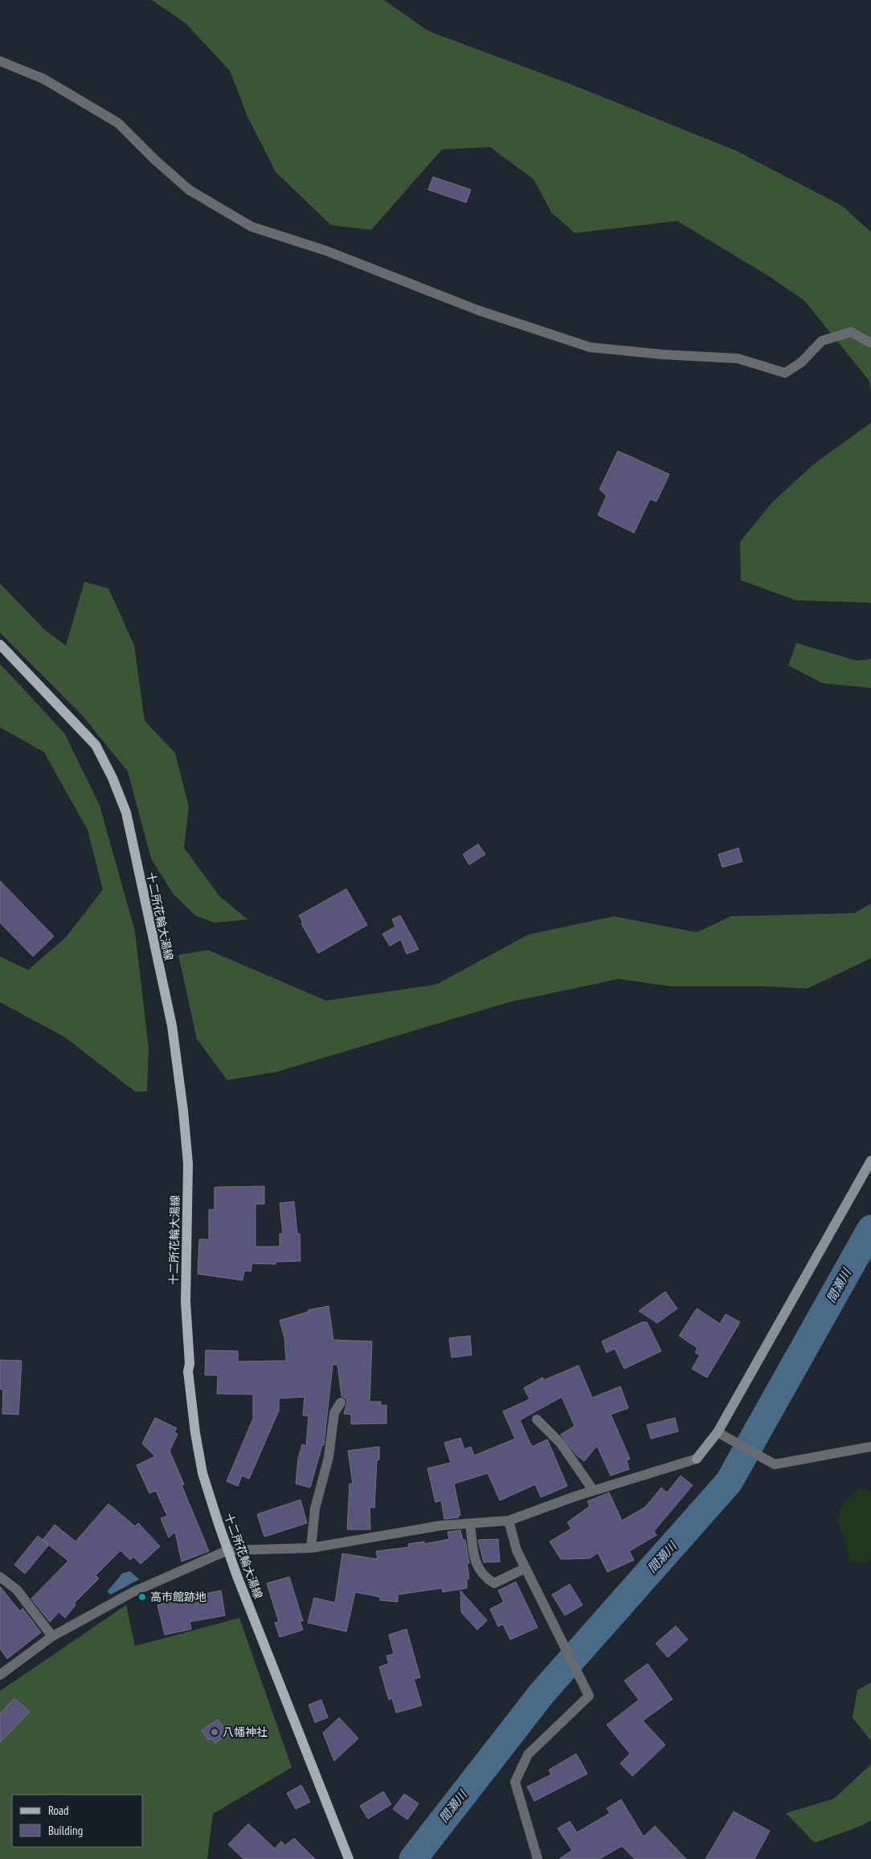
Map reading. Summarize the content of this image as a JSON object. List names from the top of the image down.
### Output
{
  "streets": {
    "main road": ["十二所花輪大湯線"]
  },
  "water": ["間瀬川"],
  "places": ["高市館跡地", "八幡神社"],
  "legend": ["Road", "Building"]
}
